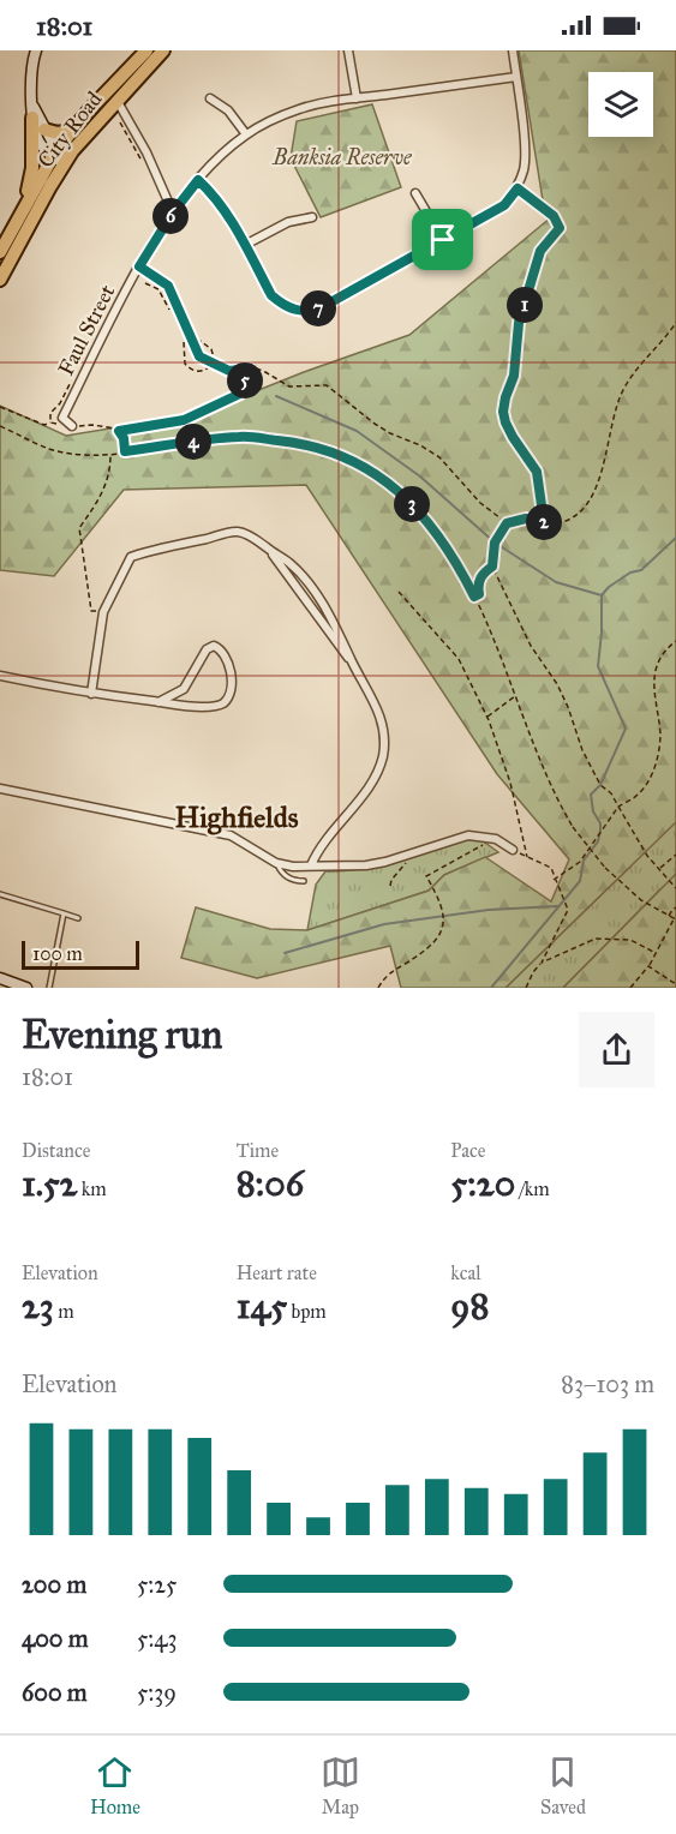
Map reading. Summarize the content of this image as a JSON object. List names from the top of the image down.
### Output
{
  "streets": {
    "highway": ["City Road"],
    "street": ["Faul Street"]
  },
  "districts": ["Highfields"],
  "parks": ["Banksia Reserve"],
  "scale_bar": "100 m",
  "page": {
    "status": "18:01",
    "pins": [
      "6",
      "1",
      "7",
      "5",
      "4",
      "3",
      "2"
    ],
    "scale": "100 m",
    "heading": ["Evening run", "18:01"],
    "stats": [
      ["Distance", "1.52 km"],
      ["Time", "8:06"],
      ["Pace", "5:20 /km"],
      ["Elevation", "23 m"],
      ["Heart rate", "145 bpm"],
      ["kcal", "98"]
    ],
    "chart": ["Elevation", "83–103 m"],
    "list": [
      {
        "name": "200 m",
        "note": "5:25"
      },
      {
        "name": "400 m",
        "note": "5:43"
      },
      {
        "name": "600 m",
        "note": "5:39"
      }
    ],
    "tabs": ["Home", "Map", "Saved"]
  }
}
